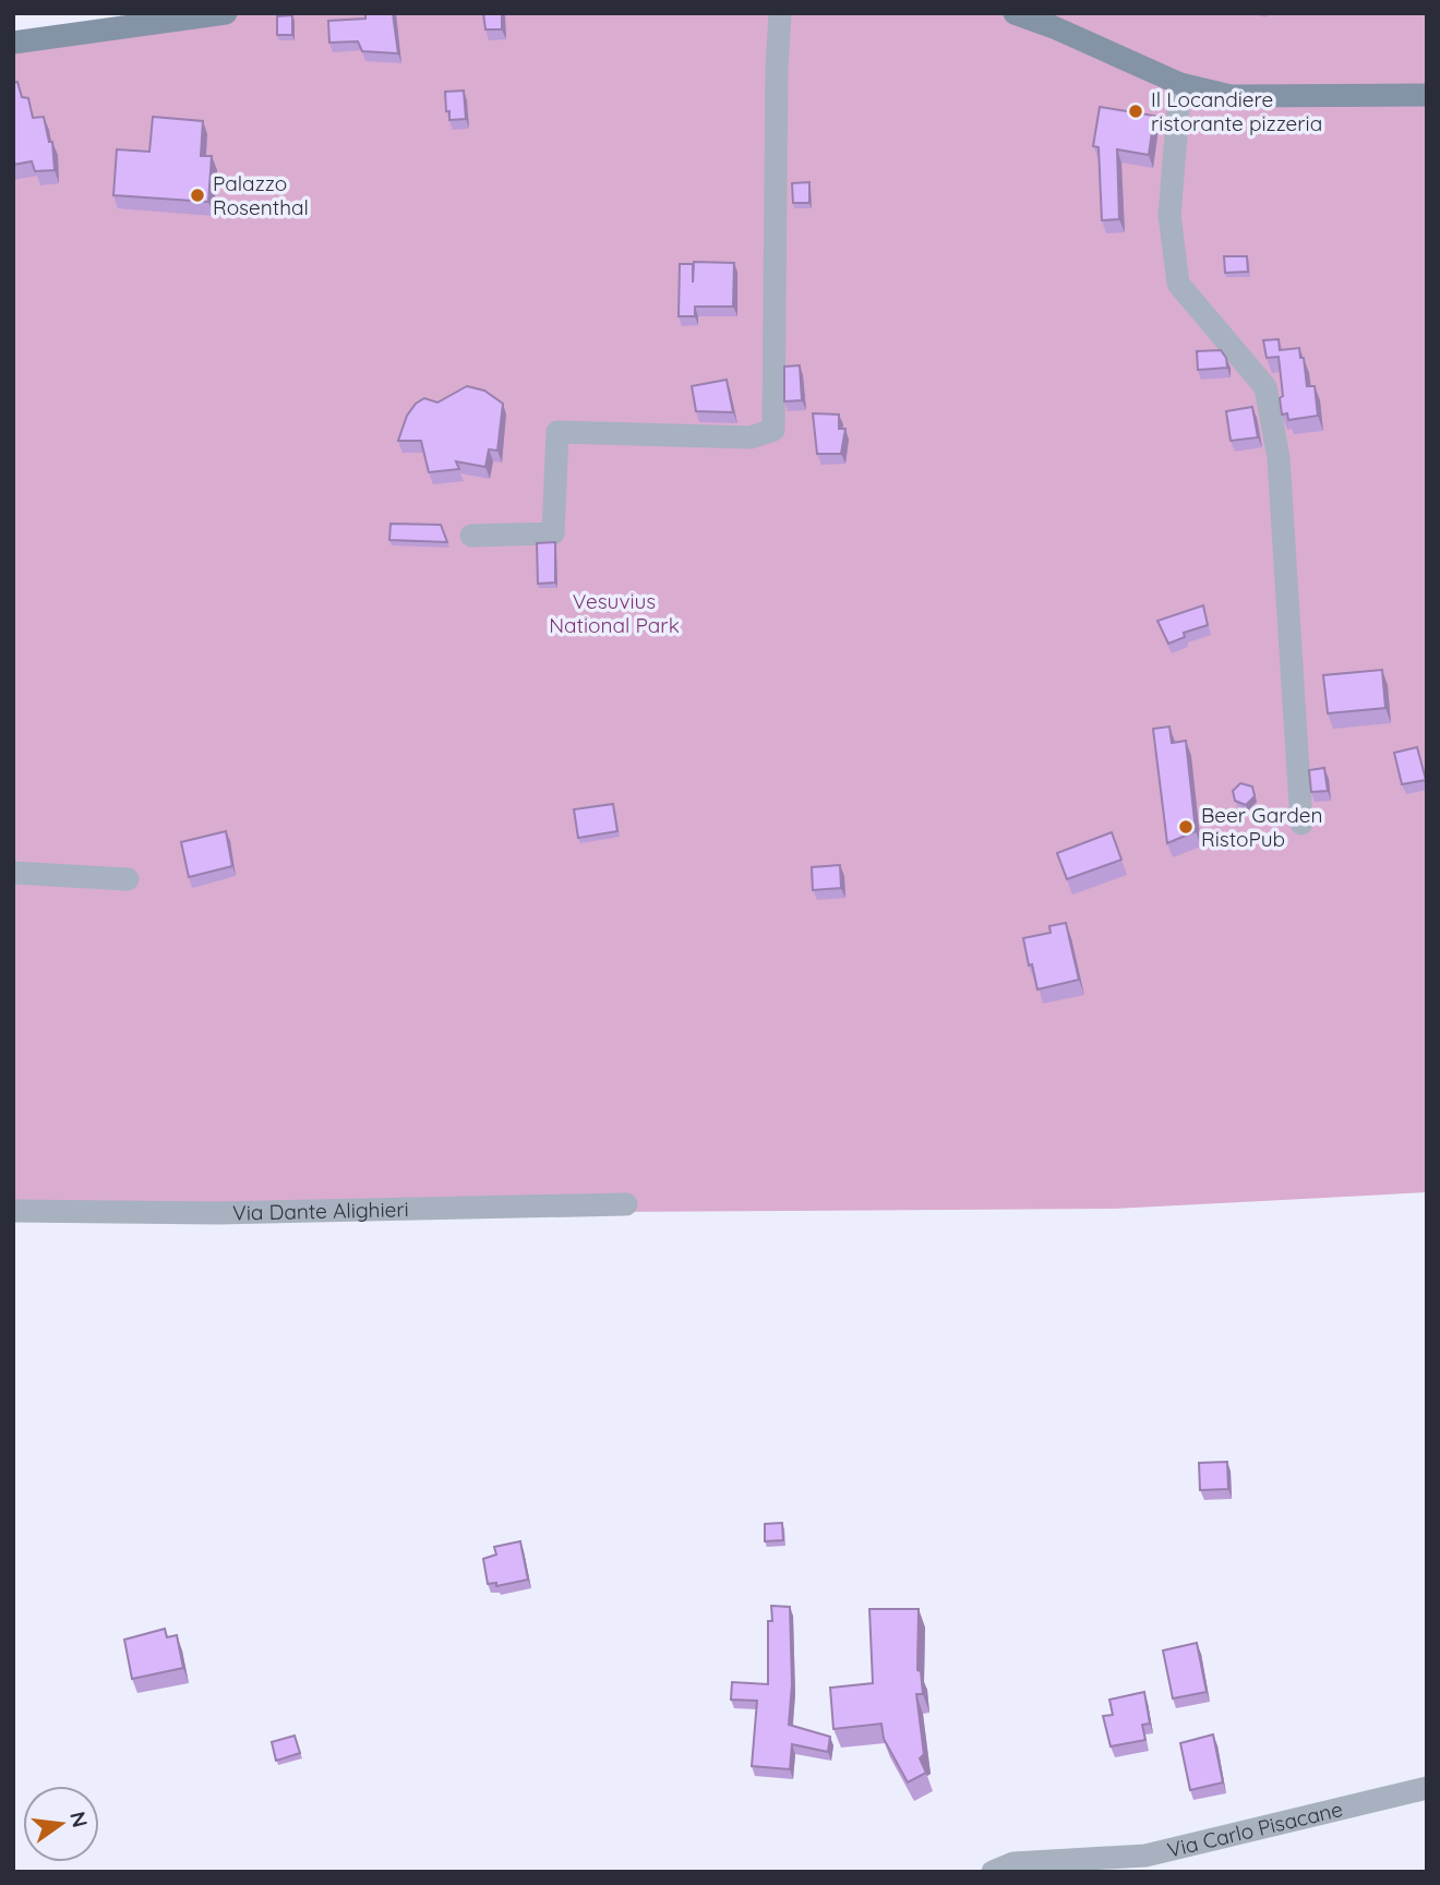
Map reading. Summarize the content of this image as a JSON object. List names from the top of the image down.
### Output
{
  "streets": {
    "street": ["Via Dante Alighieri", "Via Carlo Pisacane"]
  },
  "parks": ["Vesuvius National Park"],
  "places": ["Il Locandiere ristorante pizzeria", "Palazzo Rosenthal", "Beer Garden RistoPub"],
  "north": "right"
}
